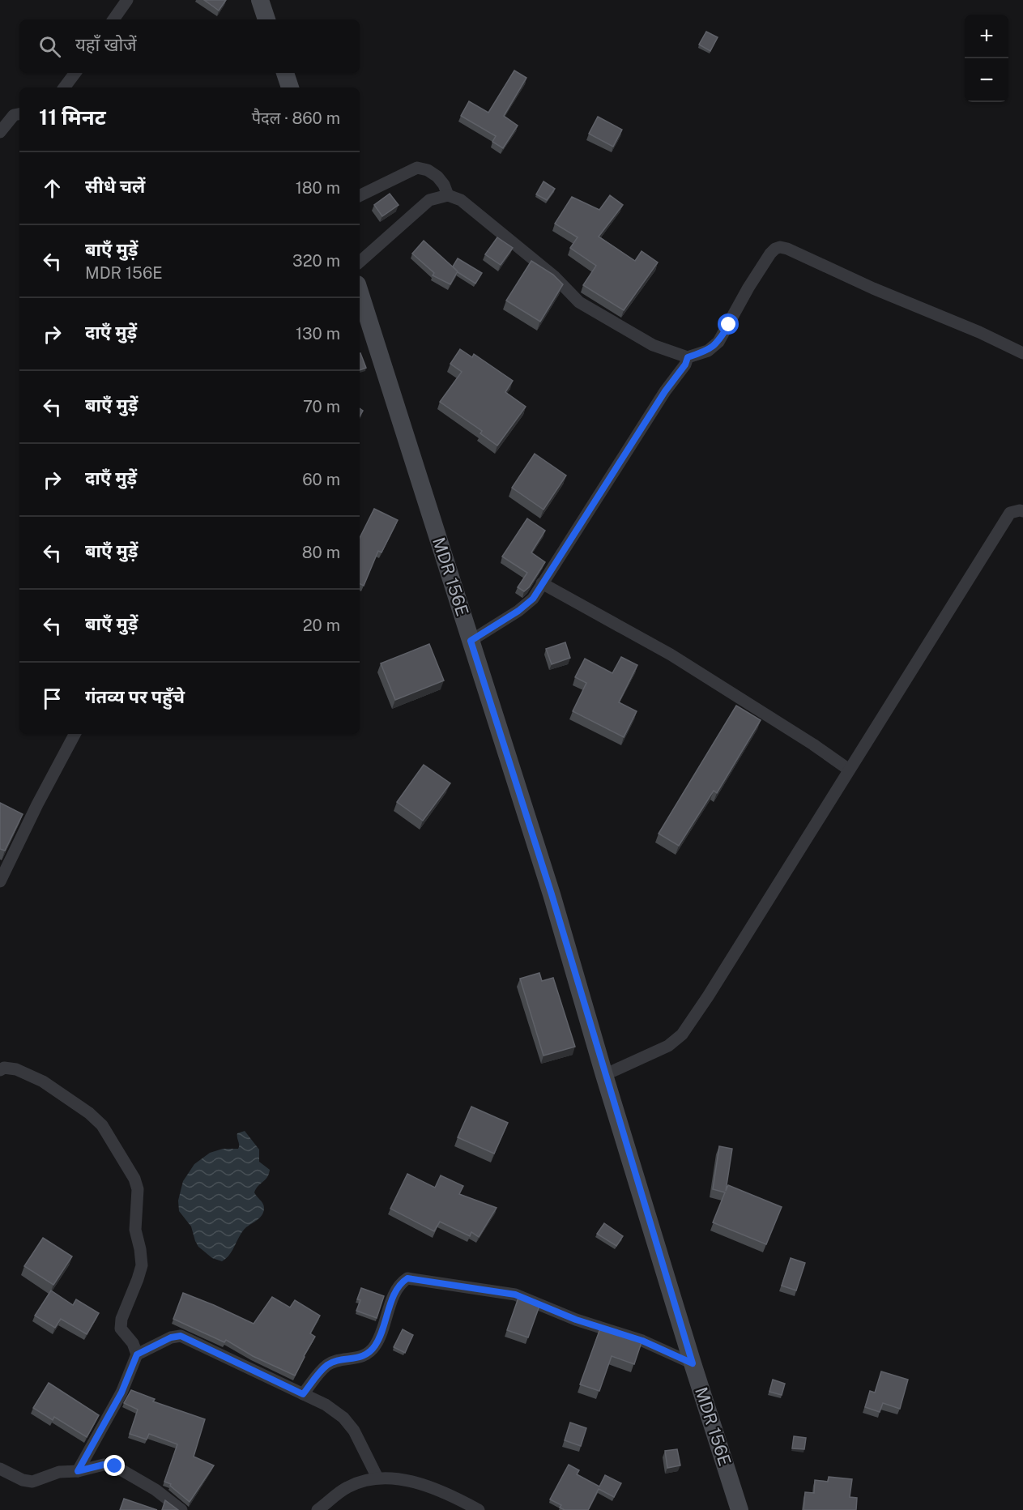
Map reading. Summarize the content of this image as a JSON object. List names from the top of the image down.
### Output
{
  "streets": {
    "main road": ["MDR 156E"]
  },
  "page": {
    "map_buttons": ["+", "−"],
    "search": "यहाँ खोजें",
    "heading": ["11 मिनट", "पैदल · 860 m"],
    "list": [
      ["सीधे चलें", "180 m"],
      ["बाएँ मुड़ें", "MDR 156E", "320 m"],
      ["दाएँ मुड़ें", "130 m"],
      ["बाएँ मुड़ें", "70 m"],
      ["दाएँ मुड़ें", "60 m"],
      ["बाएँ मुड़ें", "80 m"],
      ["बाएँ मुड़ें", "20 m"],
      "गंतव्य पर पहुँचे"
    ]
  }
}
